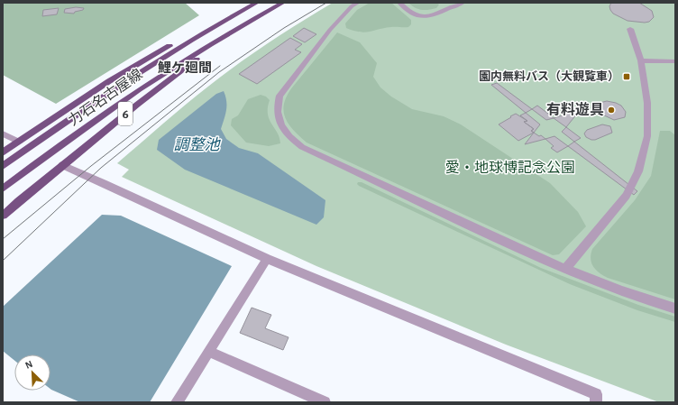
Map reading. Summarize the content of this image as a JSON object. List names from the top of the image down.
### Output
{
  "streets": {
    "main road": ["力石名古屋線", "6"]
  },
  "crossings": [
    ["力石名古屋線", "6"]
  ],
  "districts": ["鯉ケ廻間"],
  "water": ["調整池"],
  "parks": ["愛・地球博記念公園"],
  "places": {
    "transit": ["園内無料バス（大観覧車）"],
    "other": ["有料遊具"]
  },
  "north": "top left"
}
